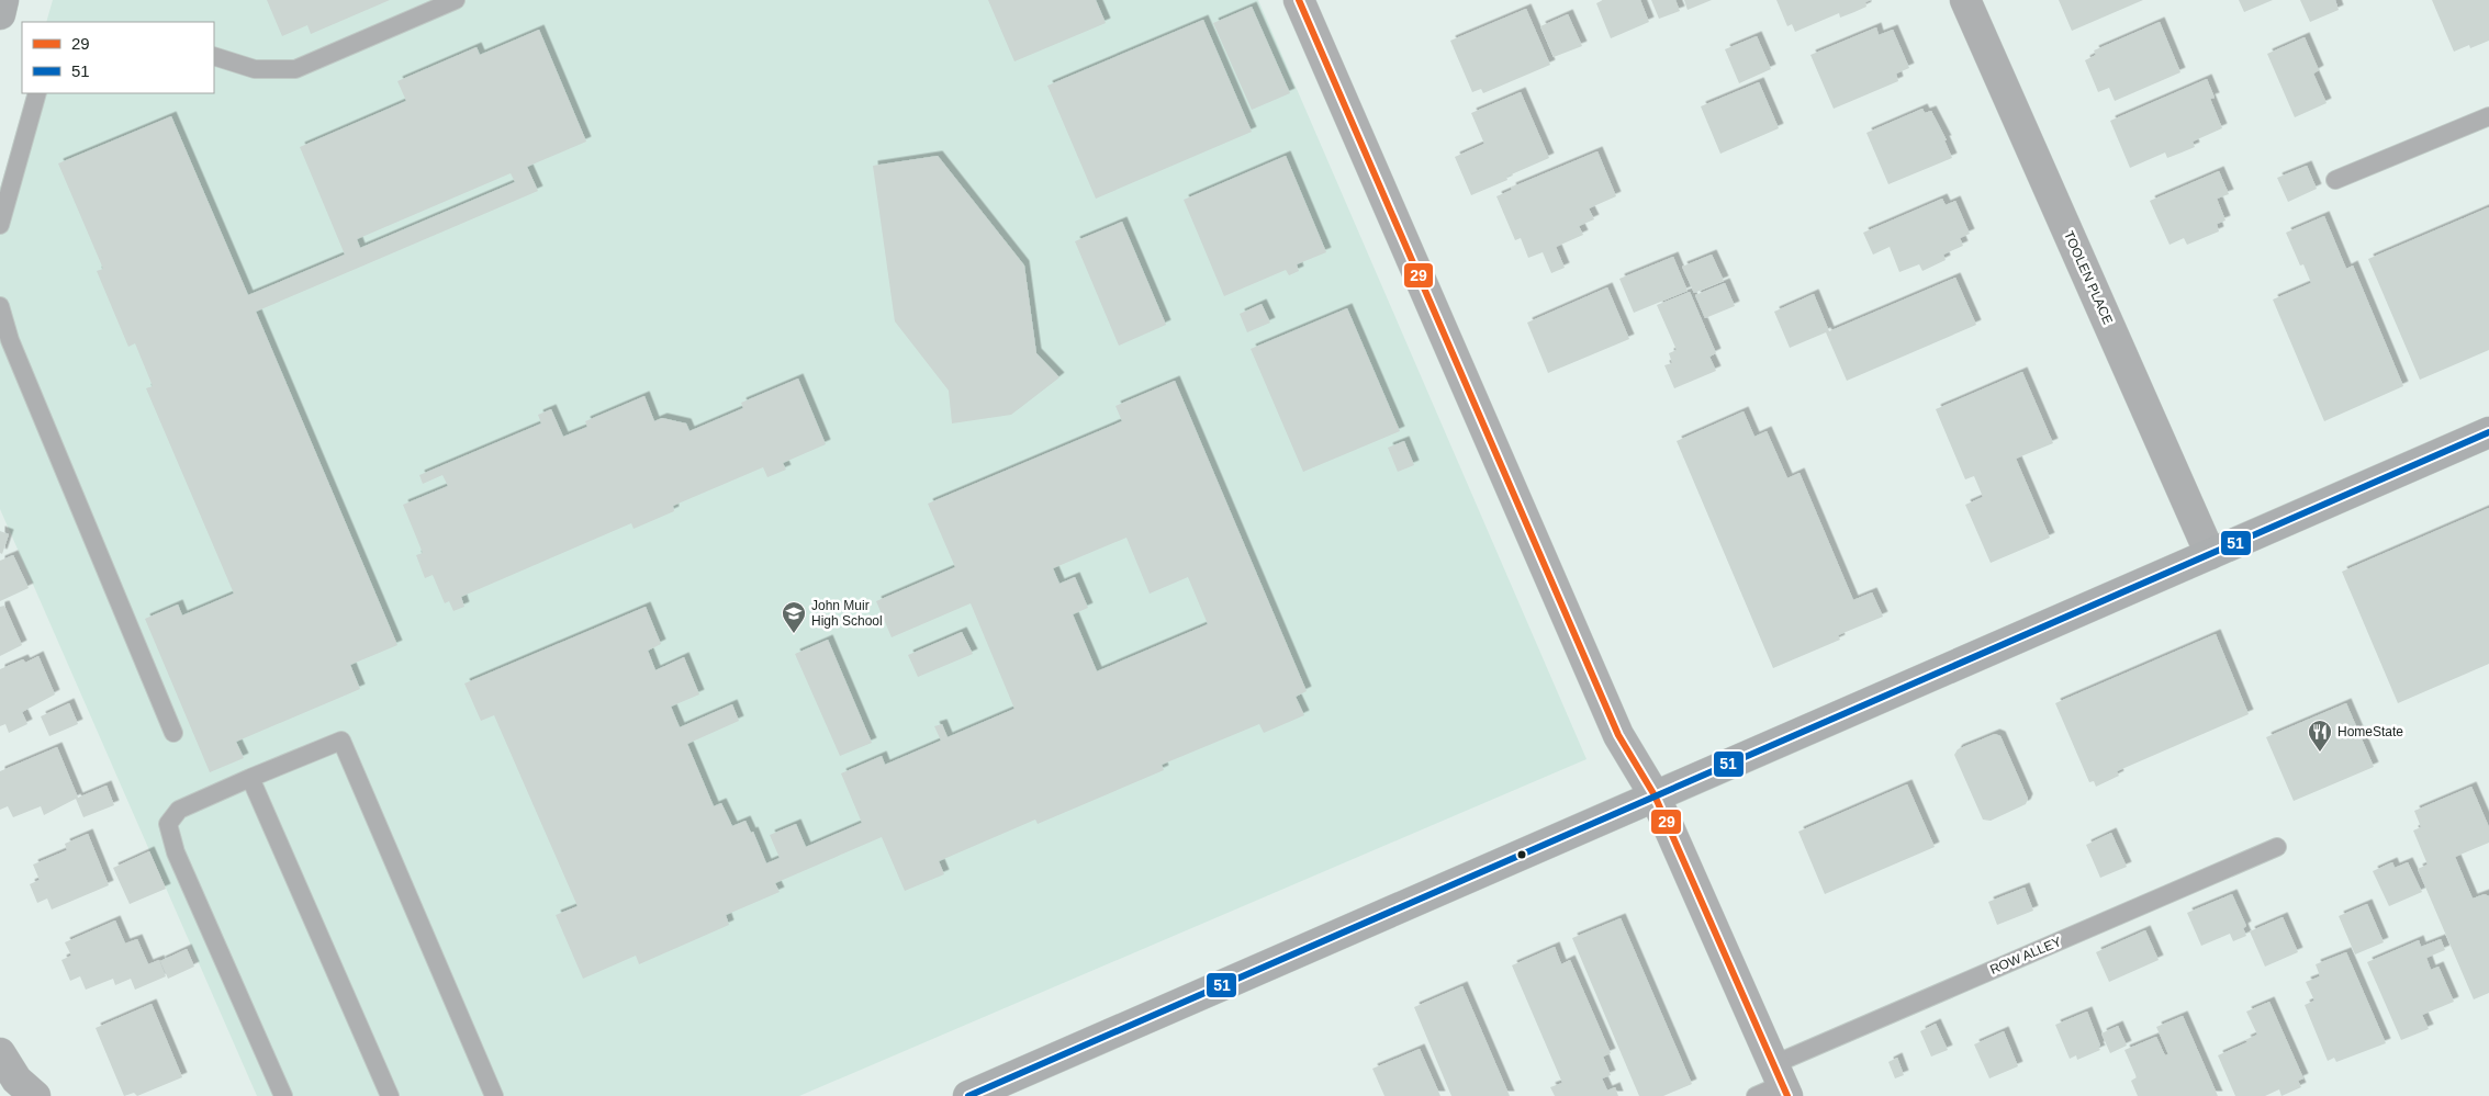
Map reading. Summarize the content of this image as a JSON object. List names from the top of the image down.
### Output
{
  "streets": {
    "street": ["TOOLEN PLACE"],
    "lane": ["ROW ALLEY"]
  },
  "places": {
    "school or university": ["John Muir High School"],
    "restaurant": ["HomeState"]
  },
  "lines": ["transit line 29", "transit line 51"],
  "legend": ["29", "51"]
}
